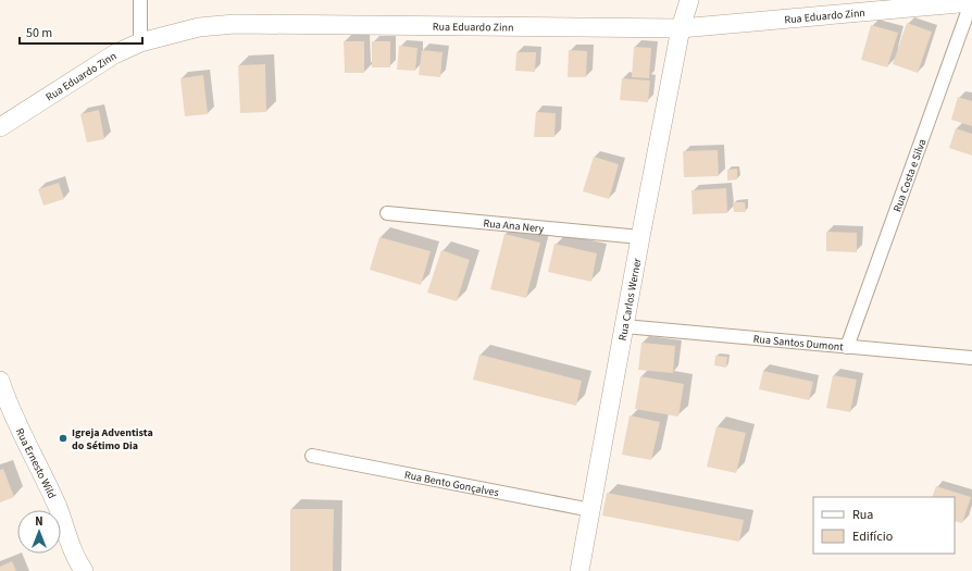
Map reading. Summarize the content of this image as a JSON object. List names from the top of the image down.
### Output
{
  "streets": {
    "street": [
      "Rua Eduardo Zinn",
      "Rua Costa e Silva",
      "Rua Ana Nery",
      "Rua Carlos Werner",
      "Rua Santos Dumont",
      "Rua Ernesto Wild",
      "Rua Bento Gonçalves"
    ]
  },
  "crossings": [
    ["Rua Eduardo Zinn", "Rua Costa e Silva"],
    ["Rua Eduardo Zinn", "Rua Carlos Werner"],
    ["Rua Costa e Silva", "Rua Santos Dumont"],
    ["Rua Ana Nery", "Rua Carlos Werner"],
    ["Rua Carlos Werner", "Rua Santos Dumont"],
    ["Rua Carlos Werner", "Rua Bento Gonçalves"]
  ],
  "places": ["Igreja Adventista do Sétimo Dia"],
  "legend": ["Rua", "Edifício"],
  "scale_bar": "50 m",
  "north": "top"
}
